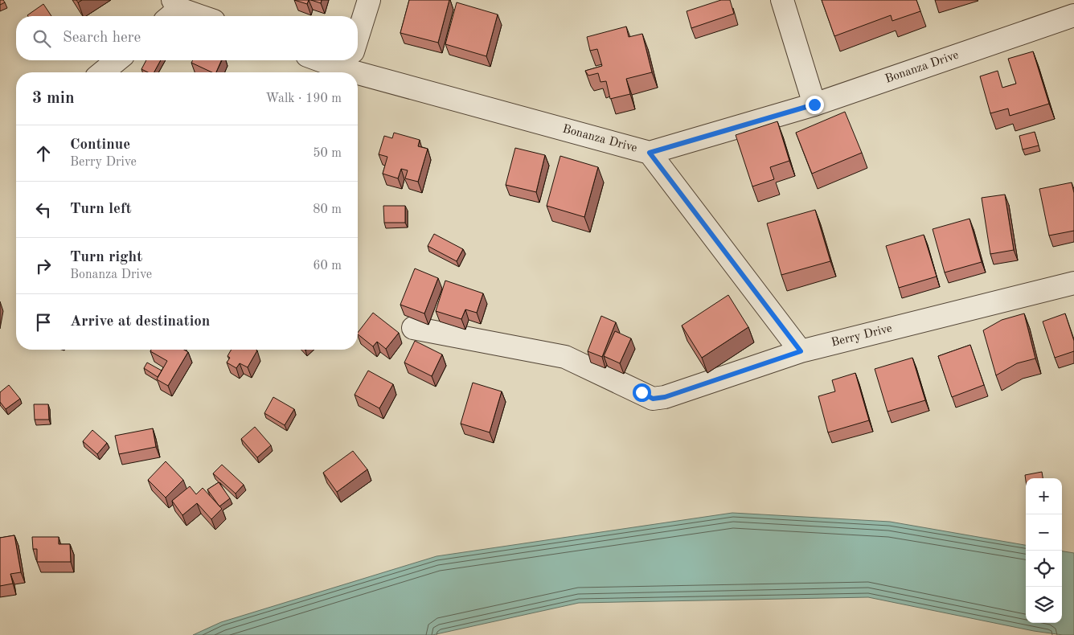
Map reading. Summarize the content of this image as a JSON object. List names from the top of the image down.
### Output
{
  "streets": {
    "street": ["Bonanza Drive", "Berry Drive"]
  },
  "page": {
    "search": "Search here",
    "heading": ["3 min", "Walk · 190 m"],
    "list": [
      ["Continue", "Berry Drive", "50 m"],
      ["Turn left", "80 m"],
      ["Turn right", "Bonanza Drive", "60 m"],
      "Arrive at destination"
    ],
    "map_buttons": ["+", "−"]
  }
}
